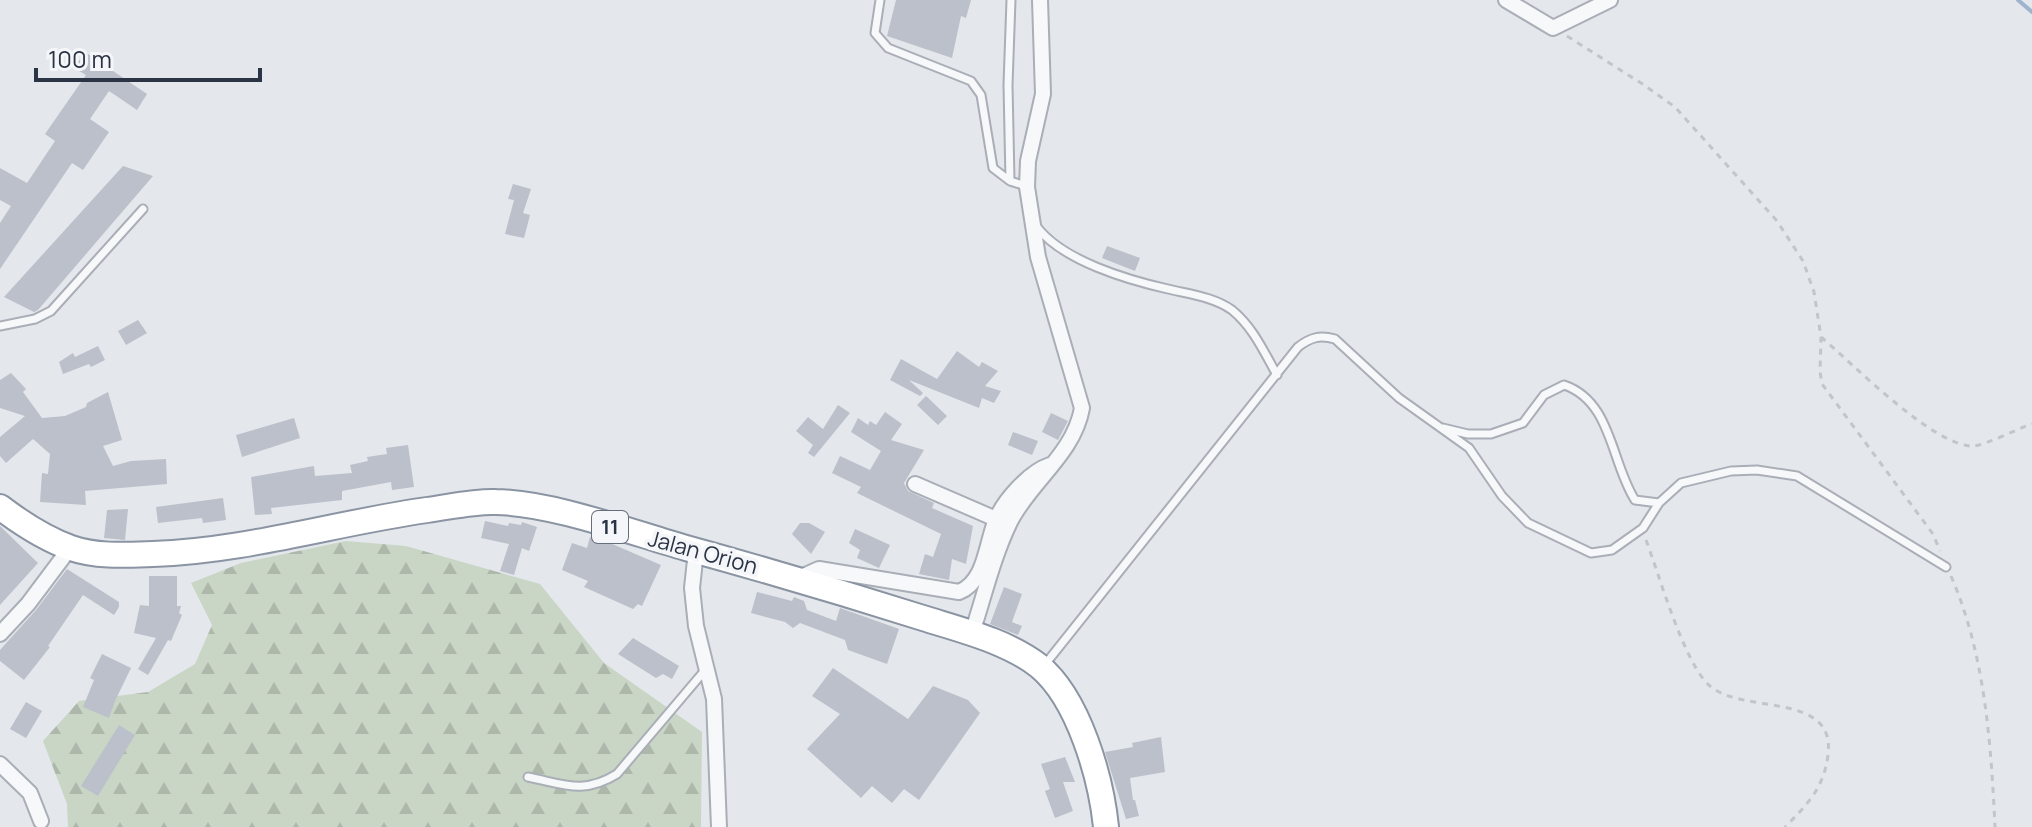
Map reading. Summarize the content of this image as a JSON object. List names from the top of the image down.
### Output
{
  "streets": {
    "highway": ["11", "Jalan Orion"]
  },
  "scale_bar": "100 m"
}
